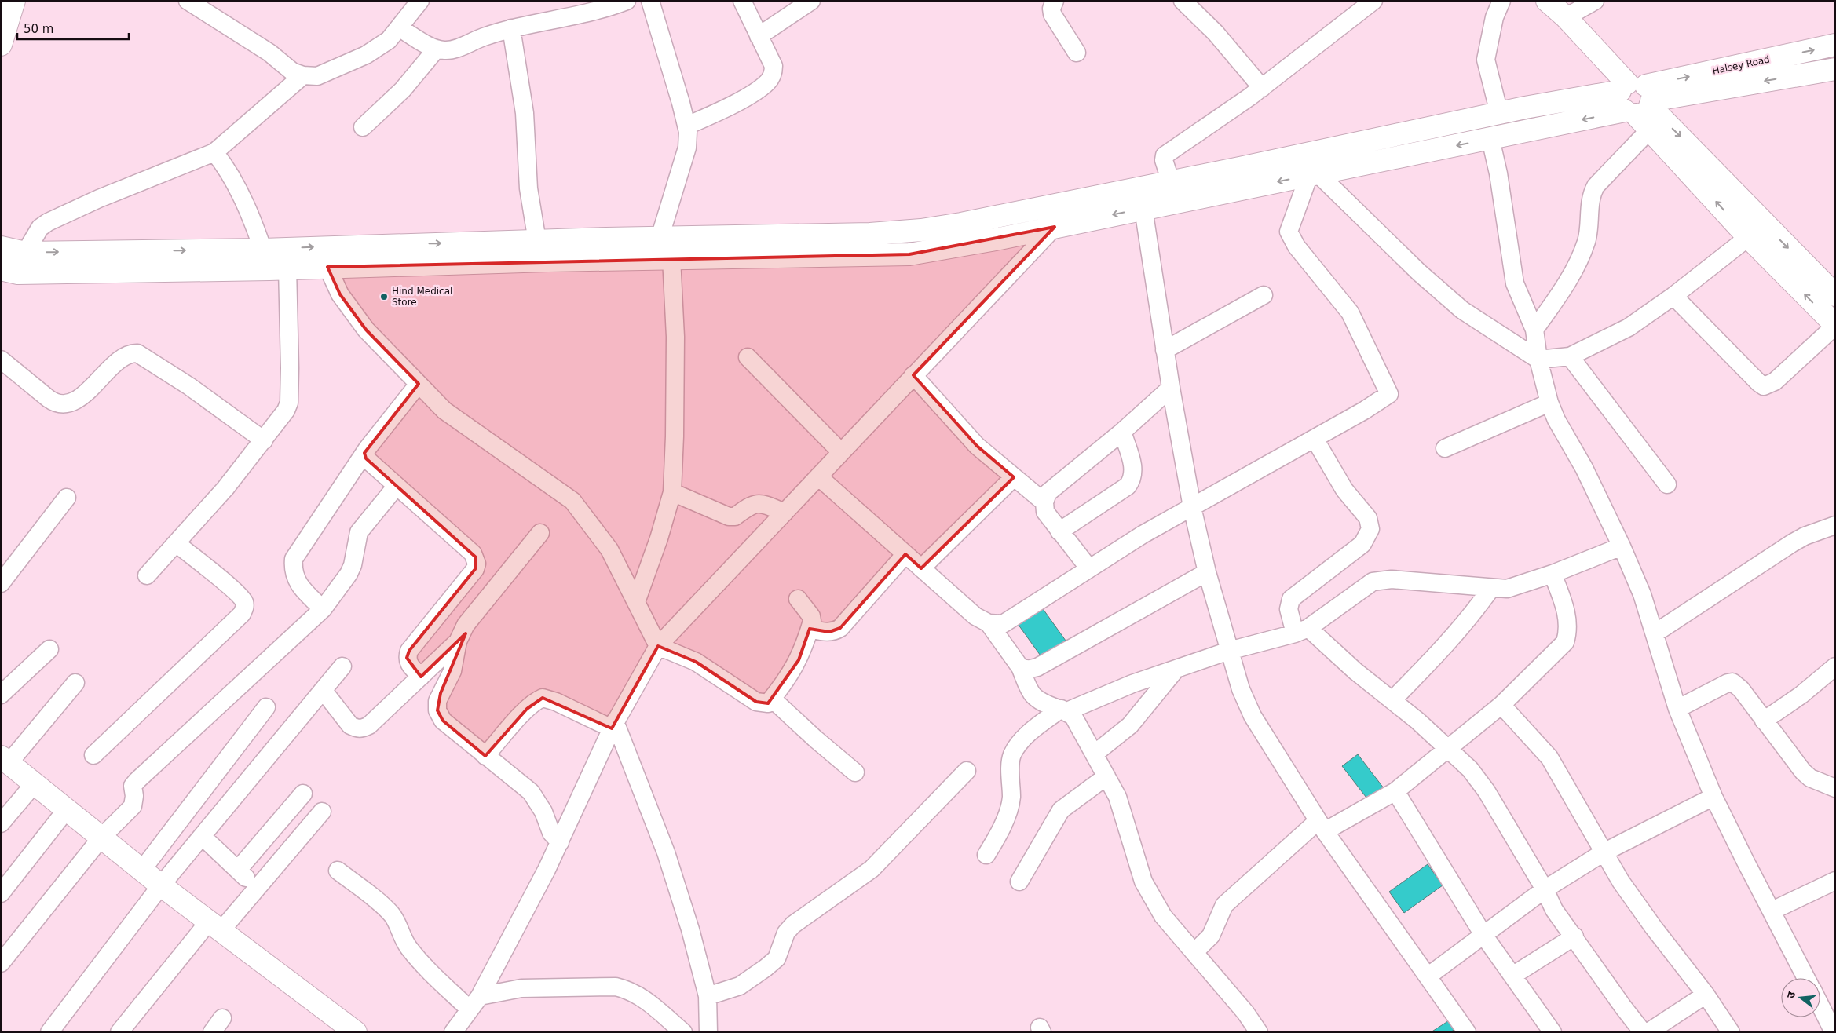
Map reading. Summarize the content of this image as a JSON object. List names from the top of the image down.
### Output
{
  "streets": {
    "street": ["Halsey Road"]
  },
  "places": ["Hind Medical Store"],
  "scale_bar": "50 m",
  "north": "left"
}
